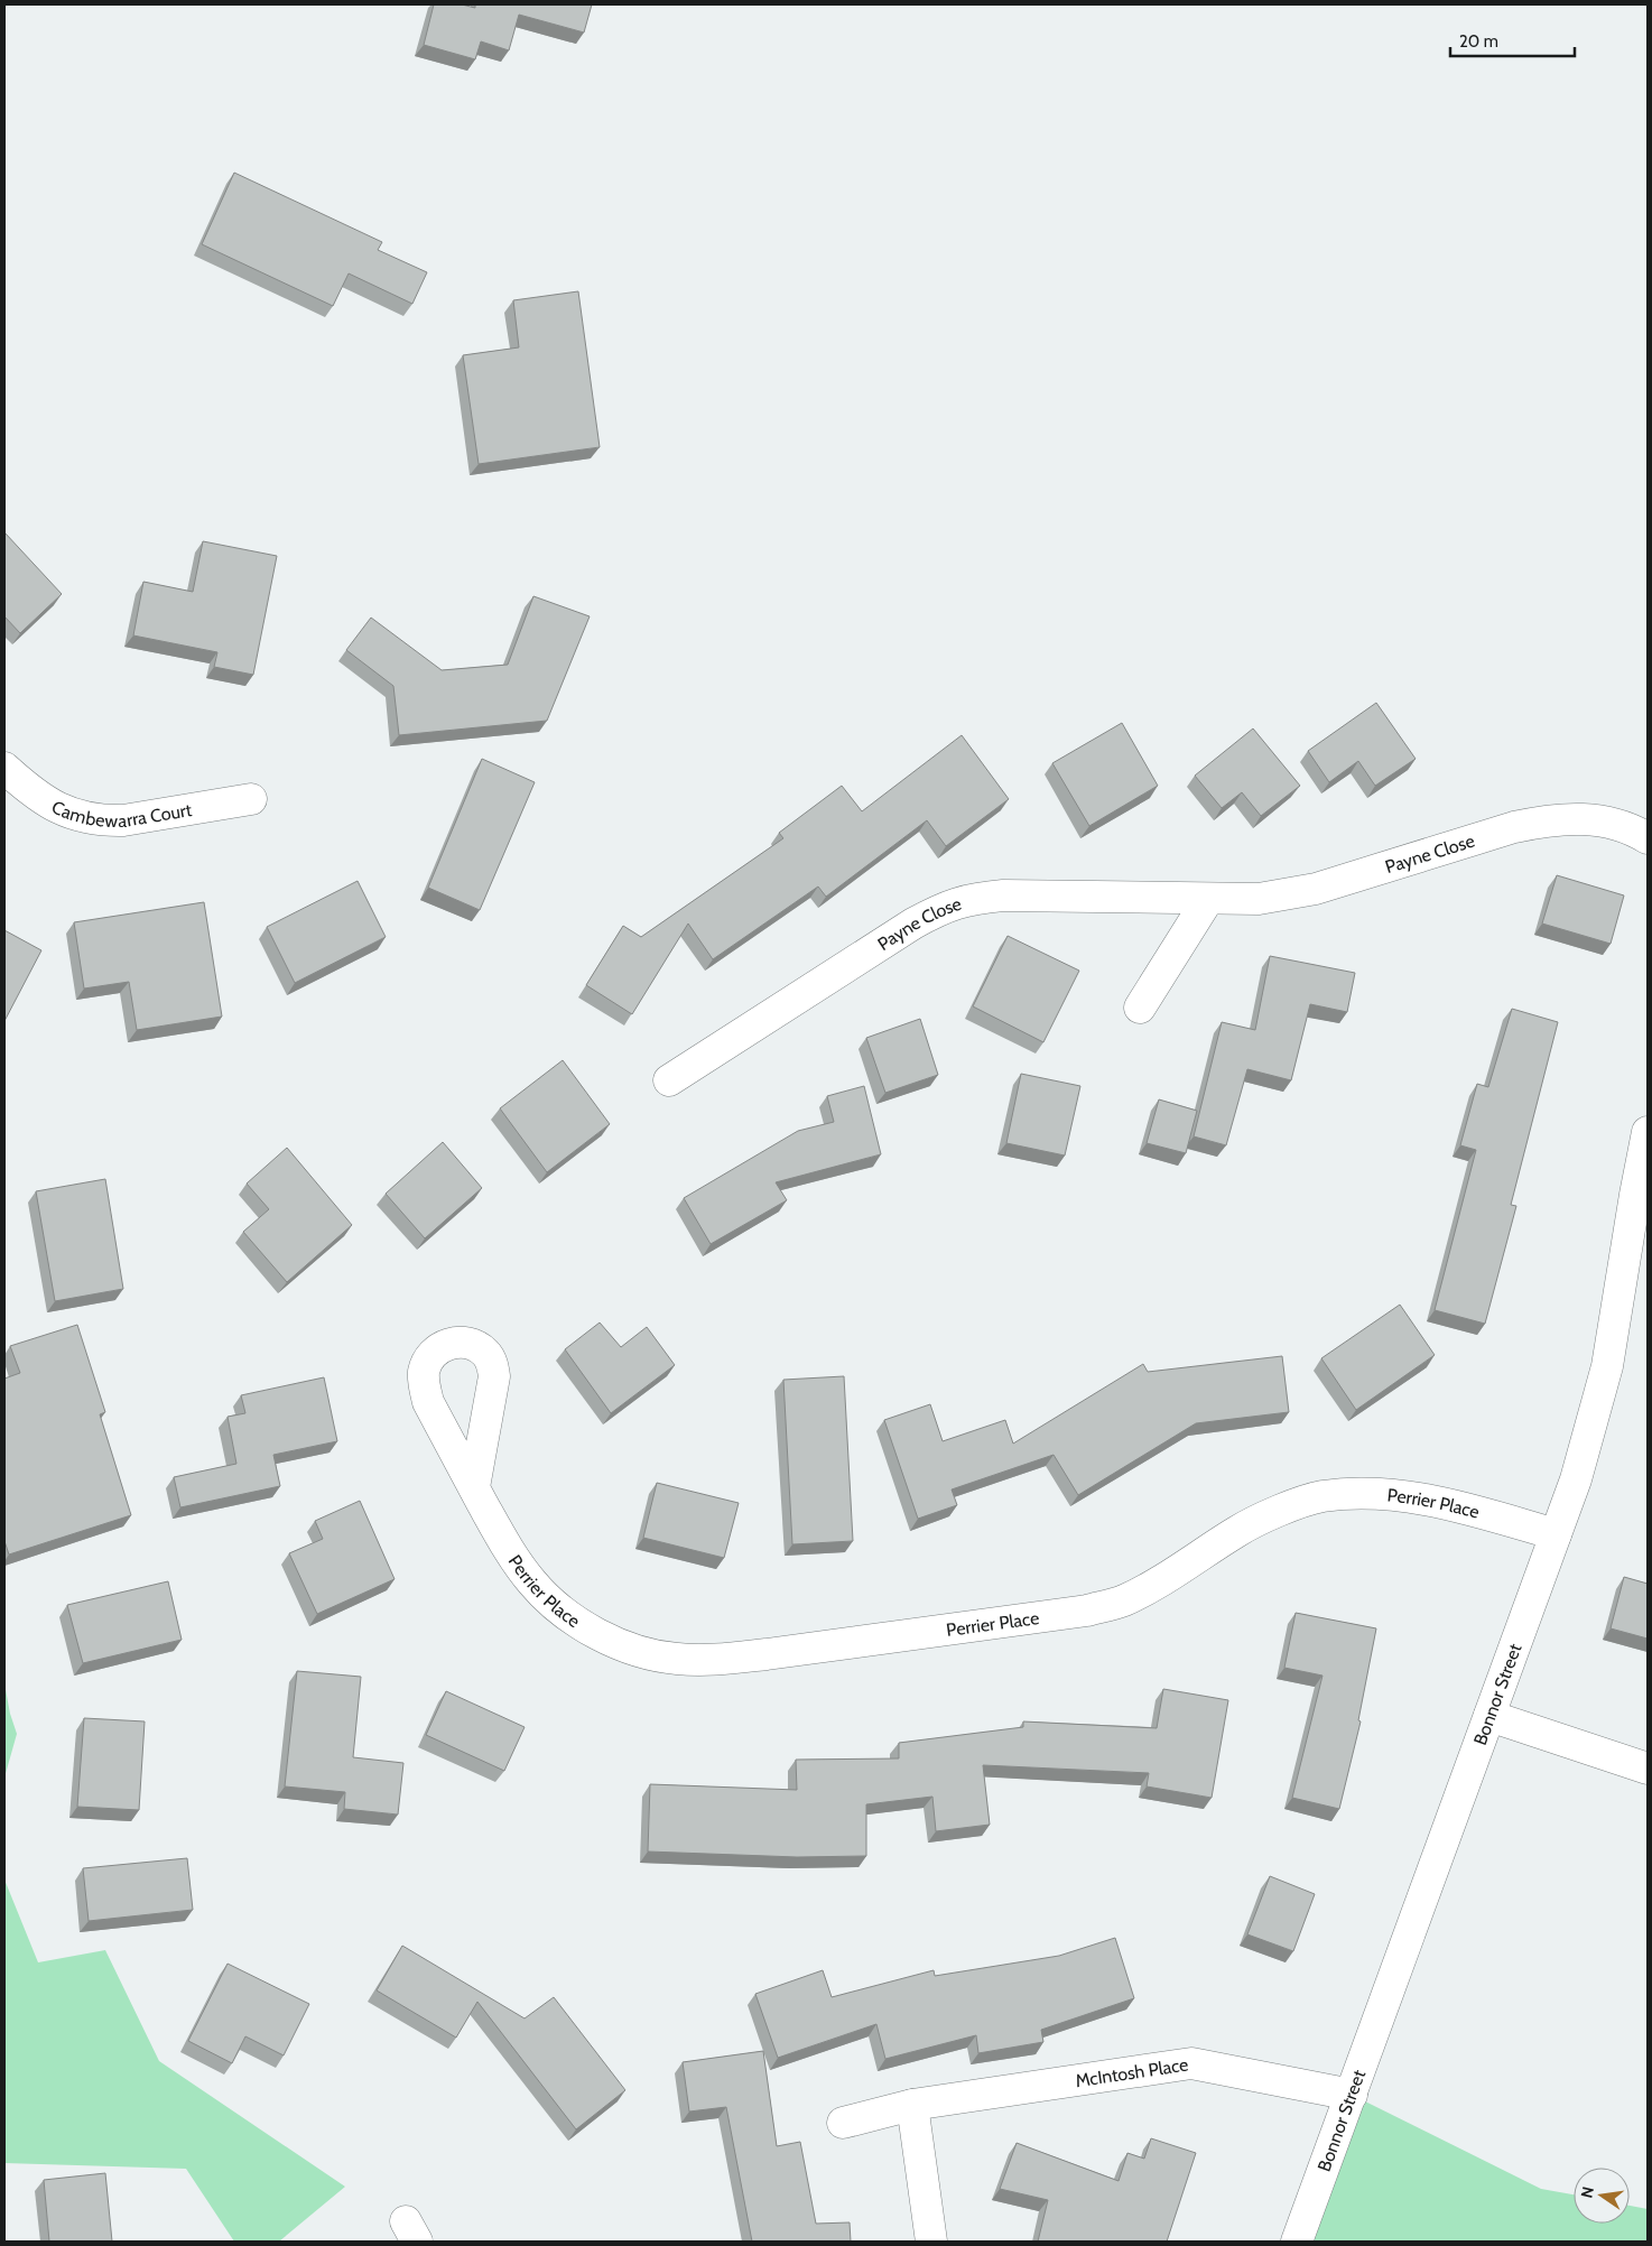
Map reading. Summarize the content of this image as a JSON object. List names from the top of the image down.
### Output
{
  "streets": {
    "street": [
      "Cambewarra Court",
      "Payne Close",
      "Perrier Place",
      "Bonnor Street",
      "McIntosh Place"
    ]
  },
  "crossings": [
    ["Perrier Place", "Bonnor Street"],
    ["Bonnor Street", "McIntosh Place"]
  ],
  "scale_bar": "20 m",
  "north": "left"
}
